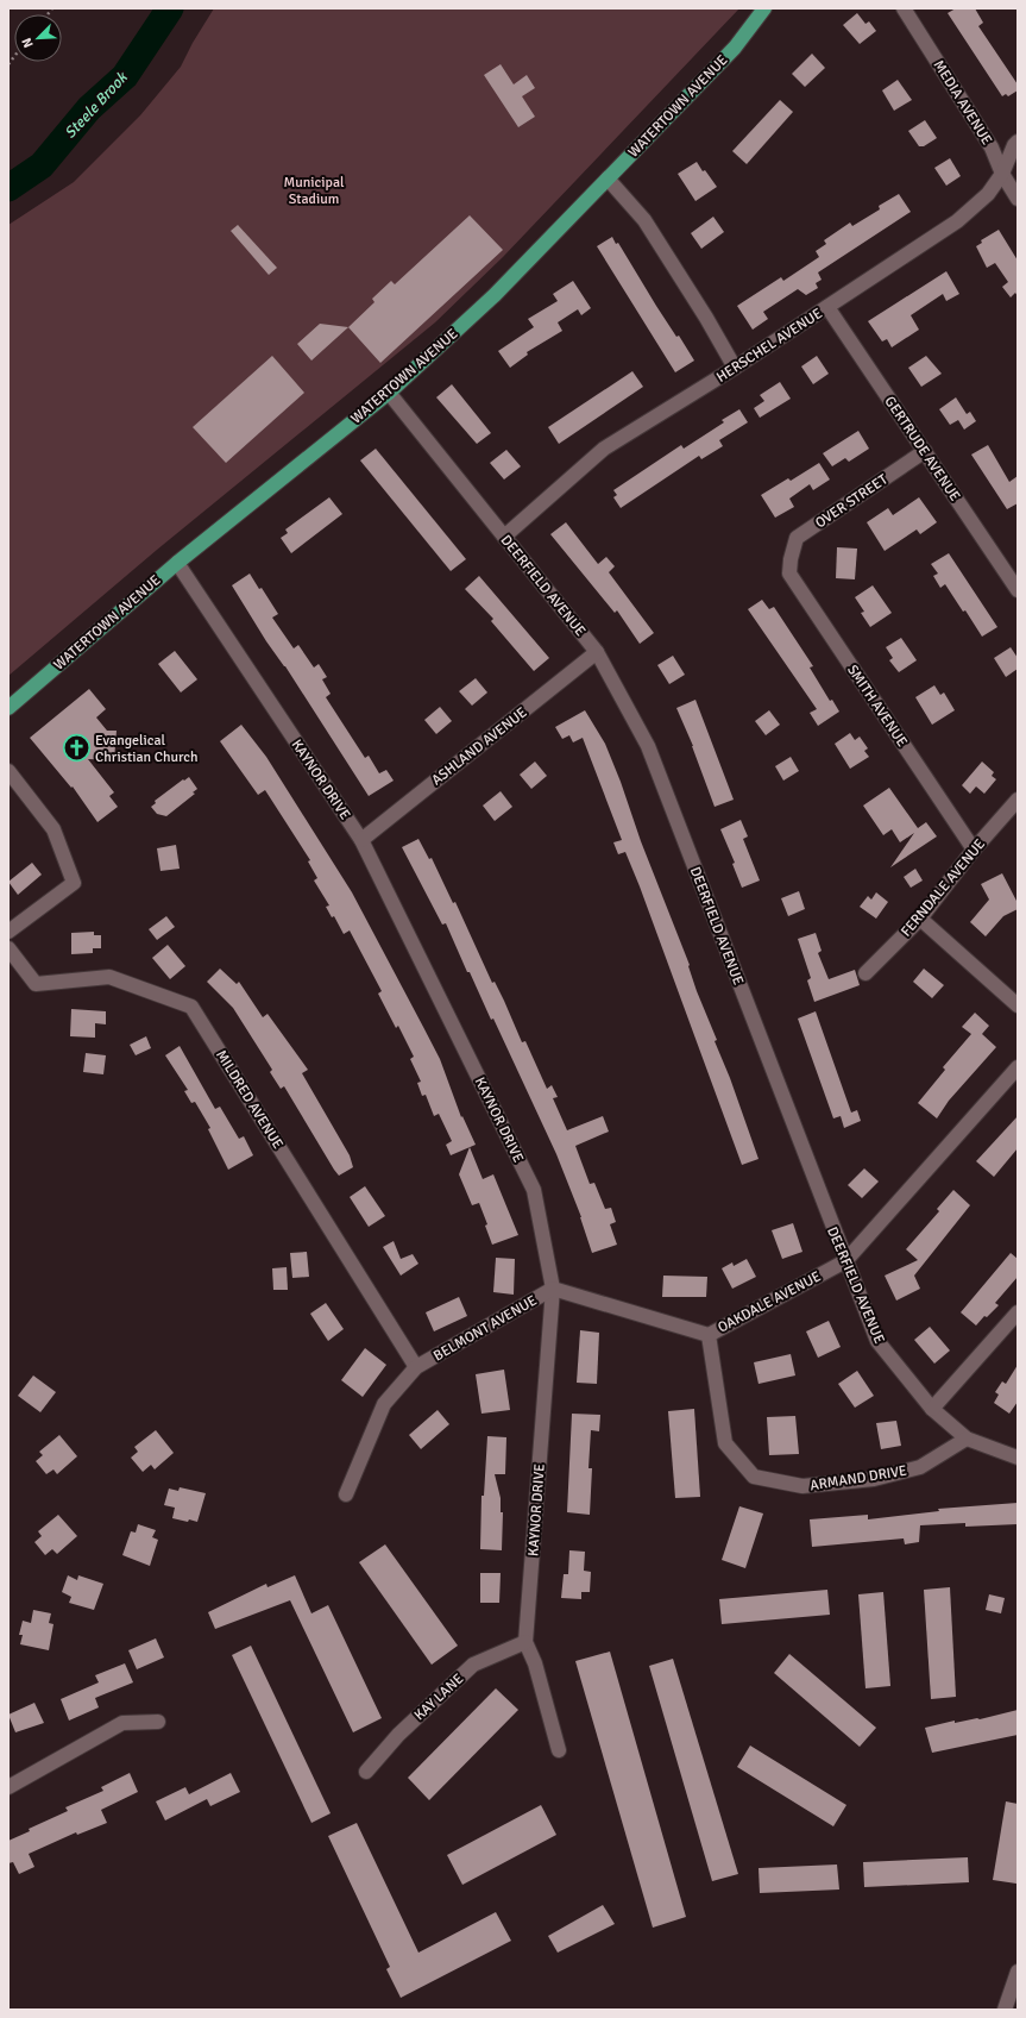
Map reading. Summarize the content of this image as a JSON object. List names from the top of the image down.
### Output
{
  "streets": {
    "main road": ["WATERTOWN AVENUE"],
    "street": [
      "MEDIA AVENUE",
      "HERSCHEL AVENUE",
      "GERTRUDE AVENUE",
      "OVER STREET",
      "DEERFIELD AVENUE",
      "SMITH AVENUE",
      "ASHLAND AVENUE",
      "KAYNOR DRIVE",
      "FERNDALE AVENUE",
      "MILDRED AVENUE",
      "OAKDALE AVENUE",
      "BELMONT AVENUE",
      "ARMAND DRIVE",
      "KAY LANE"
    ]
  },
  "crossings": [
    ["MEDIA AVENUE", "HERSCHEL AVENUE"],
    ["WATERTOWN AVENUE", "DEERFIELD AVENUE"],
    ["WATERTOWN AVENUE", "KAYNOR DRIVE"],
    ["HERSCHEL AVENUE", "GERTRUDE AVENUE"],
    ["HERSCHEL AVENUE", "DEERFIELD AVENUE"],
    ["GERTRUDE AVENUE", "OVER STREET"],
    ["OVER STREET", "SMITH AVENUE"],
    ["DEERFIELD AVENUE", "ASHLAND AVENUE"],
    ["DEERFIELD AVENUE", "OAKDALE AVENUE"],
    ["DEERFIELD AVENUE", "ARMAND DRIVE"],
    ["SMITH AVENUE", "FERNDALE AVENUE"],
    ["ASHLAND AVENUE", "KAYNOR DRIVE"],
    ["KAYNOR DRIVE", "OAKDALE AVENUE"],
    ["KAYNOR DRIVE", "BELMONT AVENUE"],
    ["KAYNOR DRIVE", "KAY LANE"],
    ["MILDRED AVENUE", "BELMONT AVENUE"],
    ["OAKDALE AVENUE", "BELMONT AVENUE"],
    ["OAKDALE AVENUE", "ARMAND DRIVE"]
  ],
  "water": ["Steele Brook"],
  "parks": ["Municipal Stadium"],
  "places": {
    "church": ["Evangelical Christian Church"]
  },
  "north": "bottom left"
}
